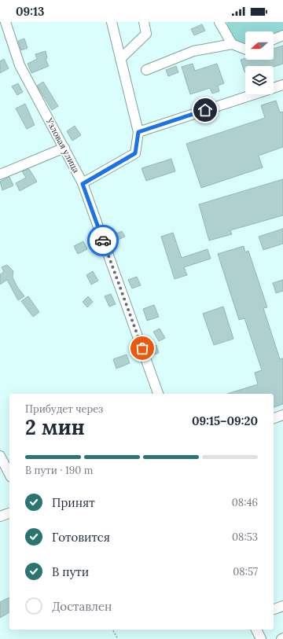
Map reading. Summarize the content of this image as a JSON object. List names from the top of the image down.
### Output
{
  "streets": {
    "street": ["Узловая улица"]
  },
  "north": "left",
  "page": {
    "status": "09:13",
    "heading": ["2 мин", "Прибудет через", "09:15–09:20"],
    "bar": "В пути · 190 m",
    "list": [
      ["Принят", "08:46"],
      ["Готовится", "08:53"],
      ["В пути", "08:57"],
      "Доставлен"
    ]
  }
}
